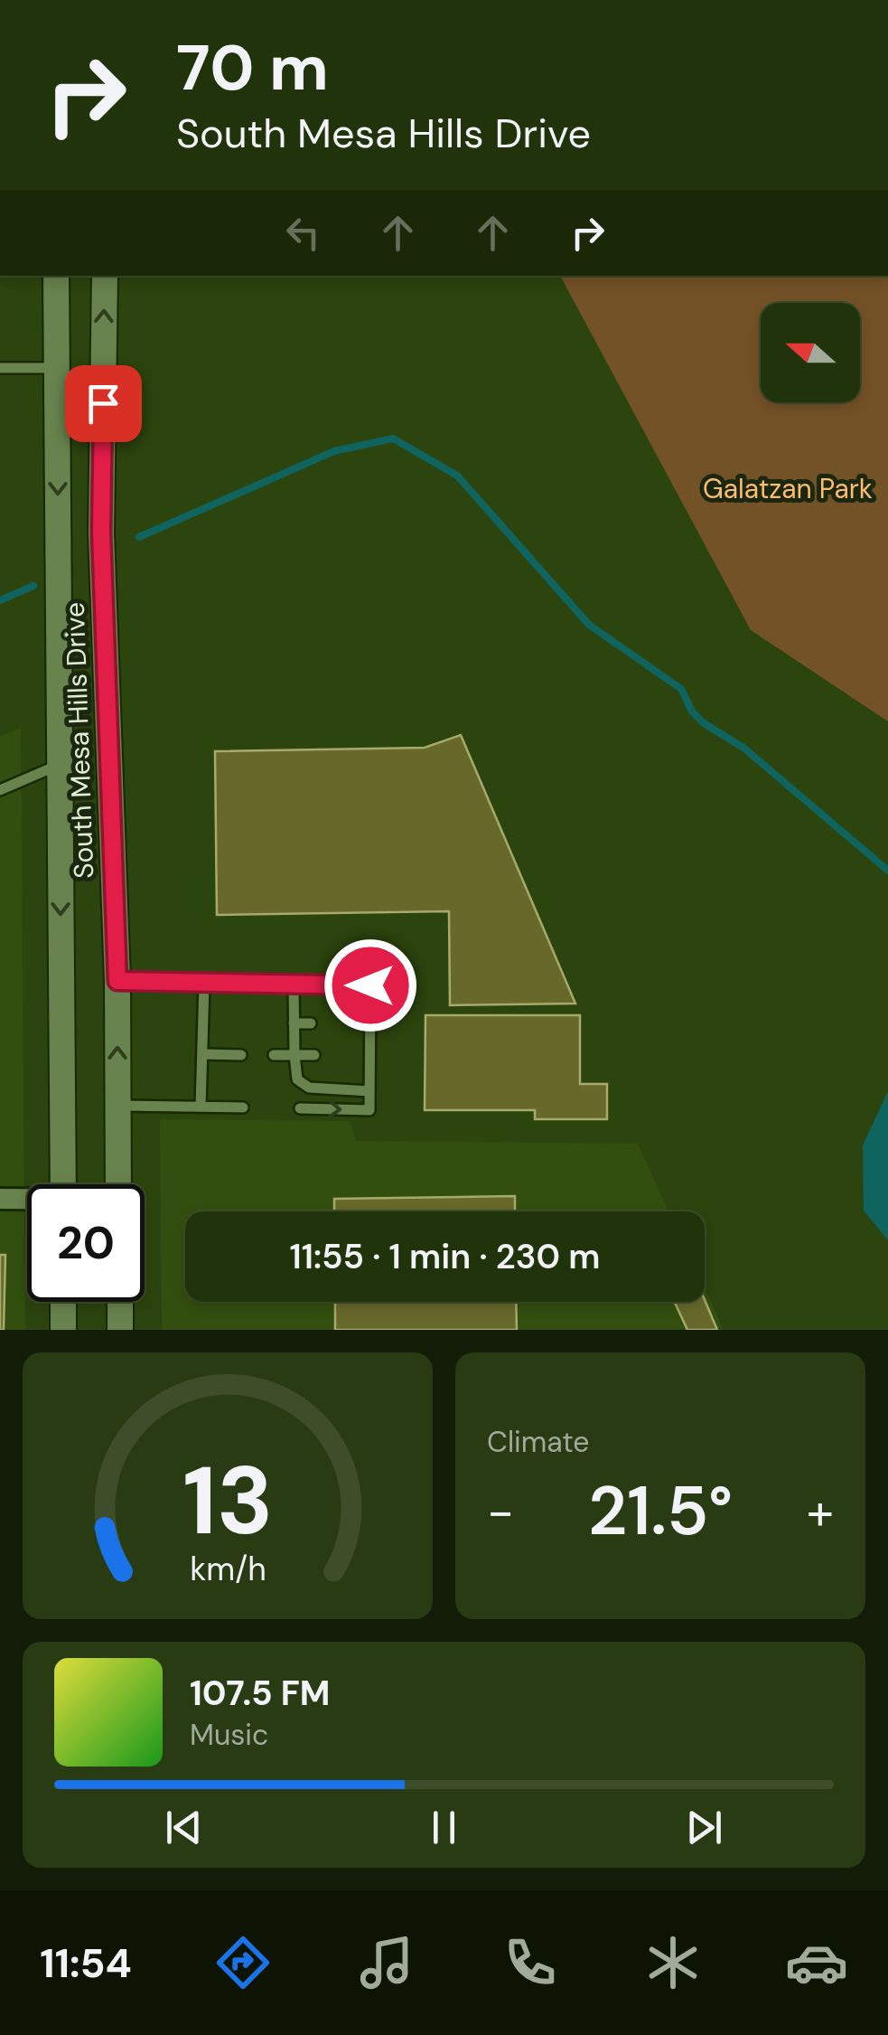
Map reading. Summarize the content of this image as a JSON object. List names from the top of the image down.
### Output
{
  "streets": {
    "street": ["South Mesa Hills Drive"]
  },
  "parks": ["Galatzan Park"],
  "north": "left",
  "page": {
    "turn": ["70 m", "South Mesa Hills Drive"],
    "limit": "20",
    "trip": "11:55 · 1 min · 230 m",
    "tile": "Climate",
    "heat": ["−", "21.5°", "+"],
    "song": ["107.5 FM", "Music"],
    "tabs": "11:54",
    "gauge": ["13", "km/h"]
  }
}
